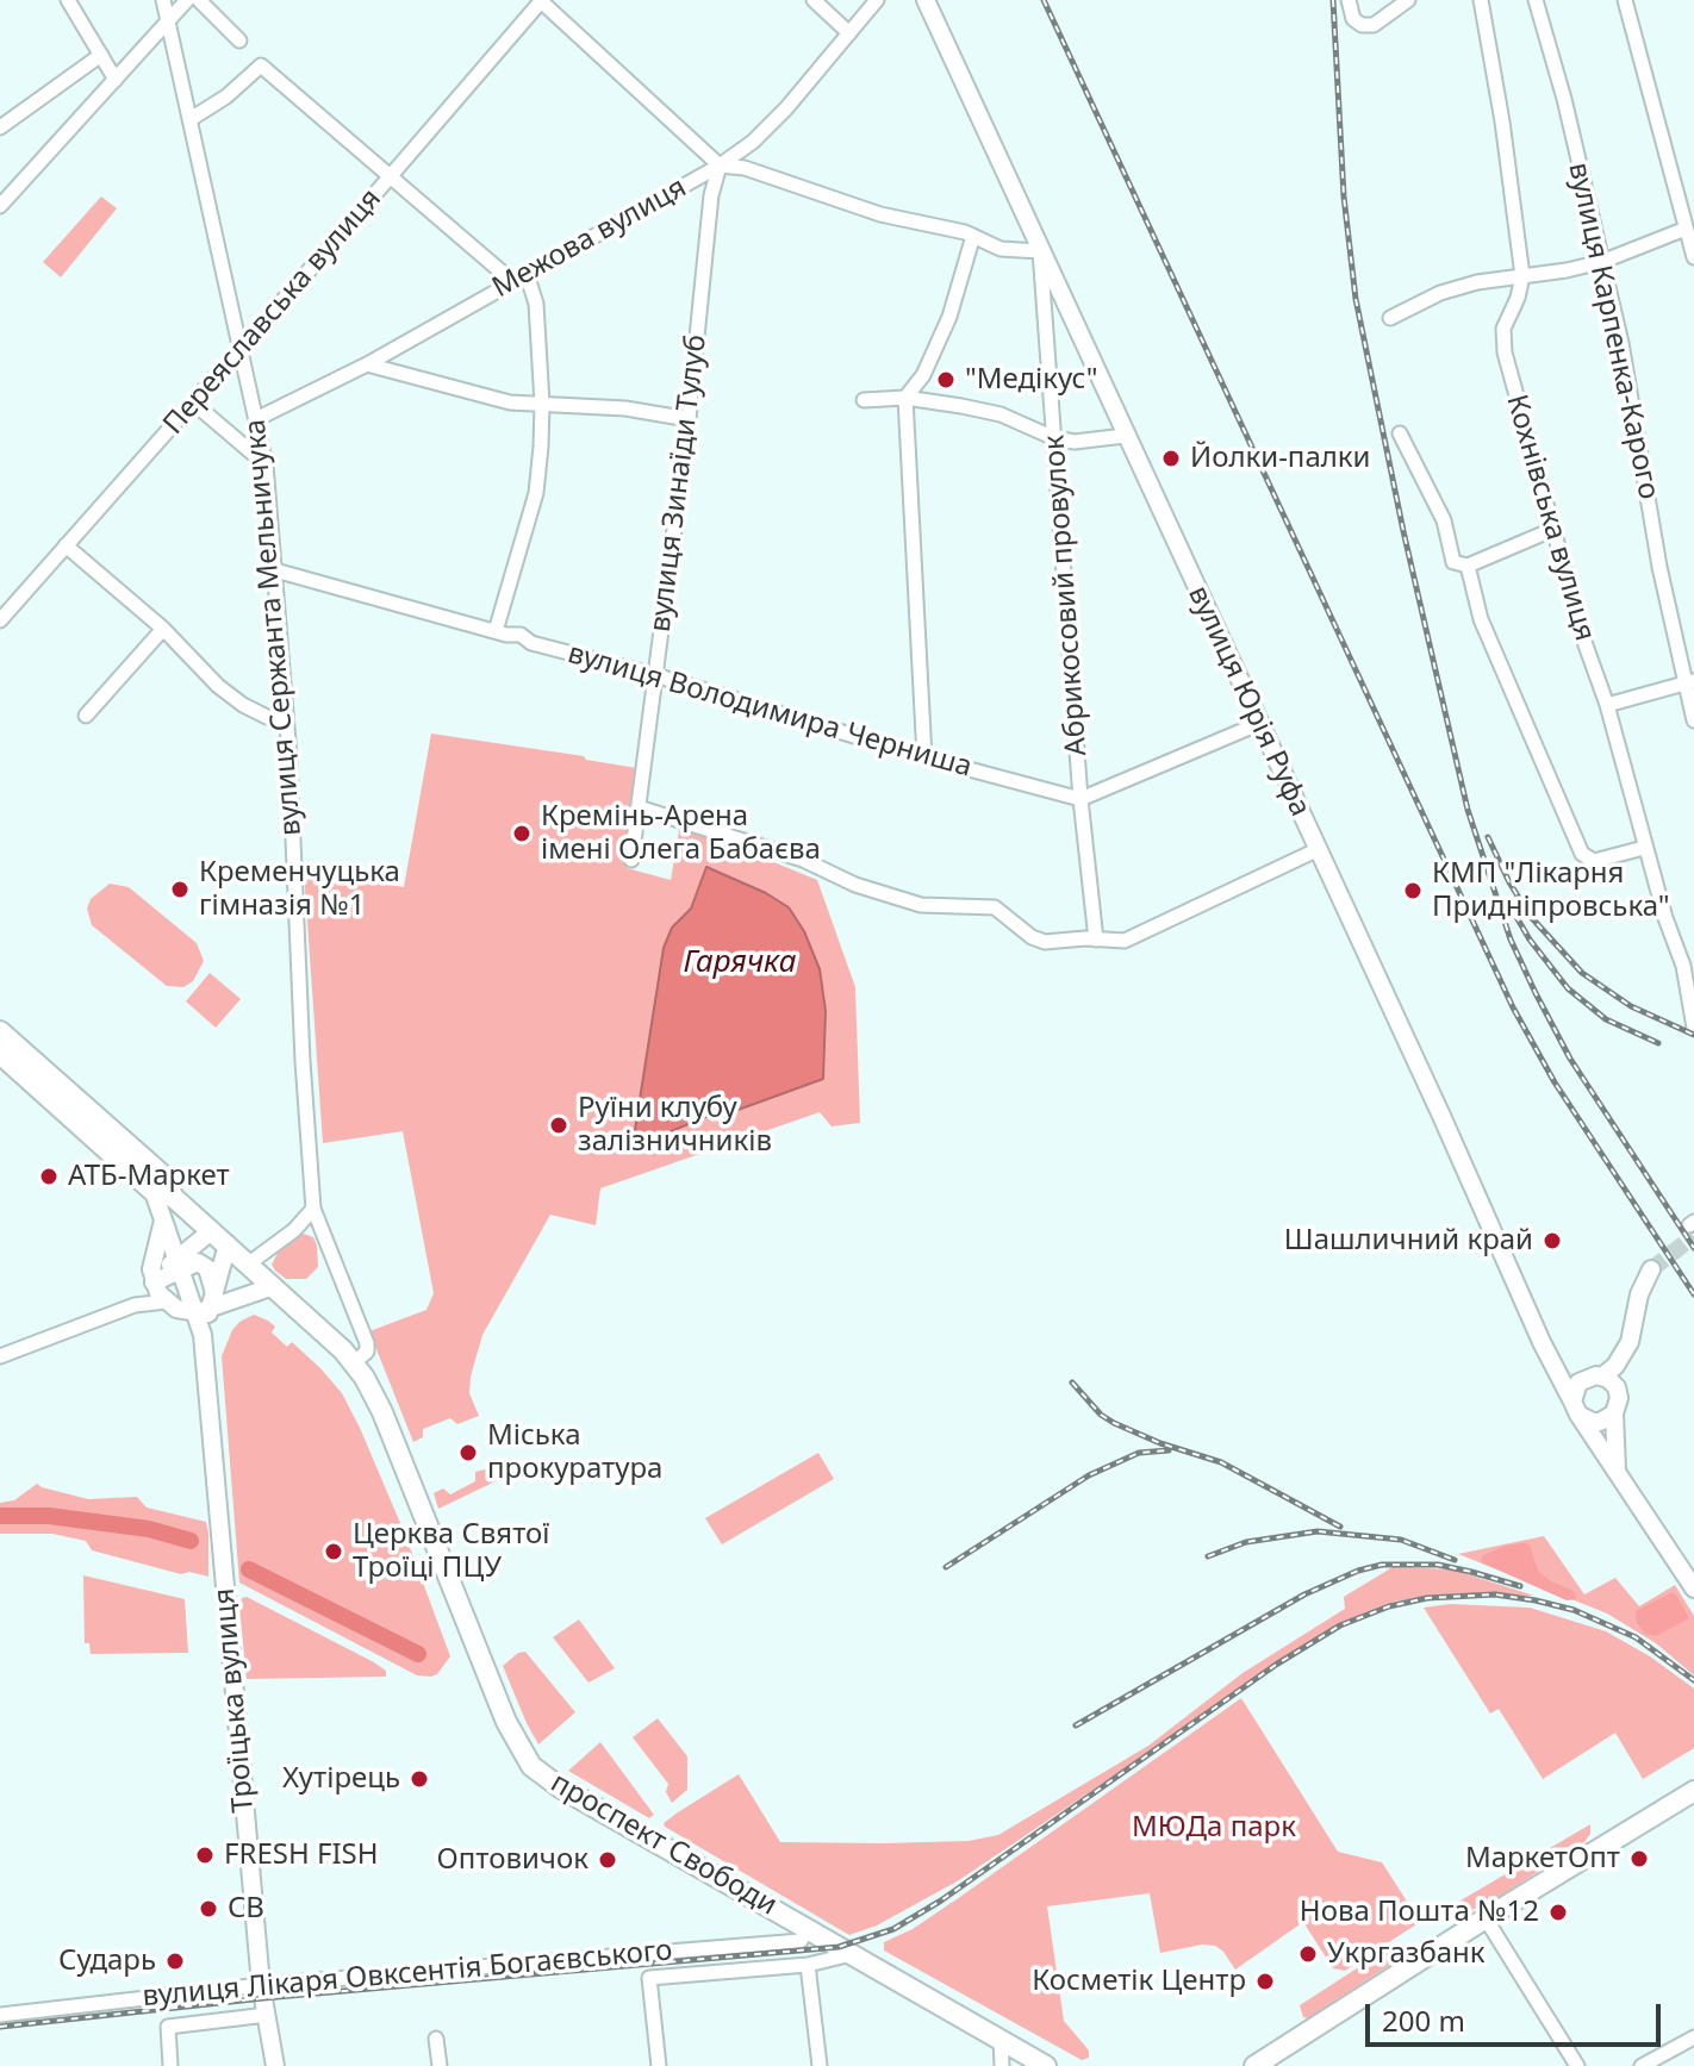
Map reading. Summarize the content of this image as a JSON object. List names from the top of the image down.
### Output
{
  "streets": {
    "highway": ["проспект Свободи"],
    "main road": ["вулиця Юрія Руфа", "Троїцька вулиця"],
    "street": [
      "Межова вулиця",
      "Переяславська вулиця",
      "вулиця Карпенка-Карого",
      "вулиця Зинаїди Тулуб",
      "Кохнівська вулиця",
      "Абрикосовий провулок",
      "вулиця Сержанта Мельничука",
      "вулиця Володимира Черниша",
      "вулиця Лікаря Овксентія Богаєвського"
    ]
  },
  "crossings": [
    ["Межова вулиця", "вулиця Зинаїди Тулуб"],
    ["Межова вулиця", "вулиця Сержанта Мельничука"],
    ["Переяславська вулиця", "вулиця Сержанта Мельничука"],
    ["вулиця Зинаїди Тулуб", "вулиця Володимира Черниша"],
    ["Абрикосовий провулок", "вулиця Юрія Руфа"],
    ["Абрикосовий провулок", "вулиця Володимира Черниша"],
    ["вулиця Сержанта Мельничука", "вулиця Володимира Черниша"],
    ["вулиця Сержанта Мельничука", "проспект Свободи"],
    ["Троїцька вулиця", "вулиця Лікаря Овксентія Богаєвського"],
    ["проспект Свободи", "вулиця Лікаря Овксентія Богаєвського"]
  ],
  "water": ["Гарячка"],
  "parks": ["МЮДа парк"],
  "places": [
    "\"Медікус\"",
    "Йолки-палки",
    "Кремінь-Арена імені Олега Бабаєва",
    "Кременчуцька гімназія №1",
    "КМП \"Лікарня Придніпровська\"",
    "Руїни клубу залізничників",
    "АТБ-Маркет",
    "Шашличний край",
    "Міська прокуратура",
    "Церква Святої Троїці ПЦУ",
    "Хутірець",
    "FRESH FISH",
    "МаркетОпт",
    "Оптовичок",
    "СВ",
    "Нова Пошта №12",
    "Укргазбанк",
    "Сударь",
    "Косметік Центр"
  ],
  "scale_bar": "200 m"
}
